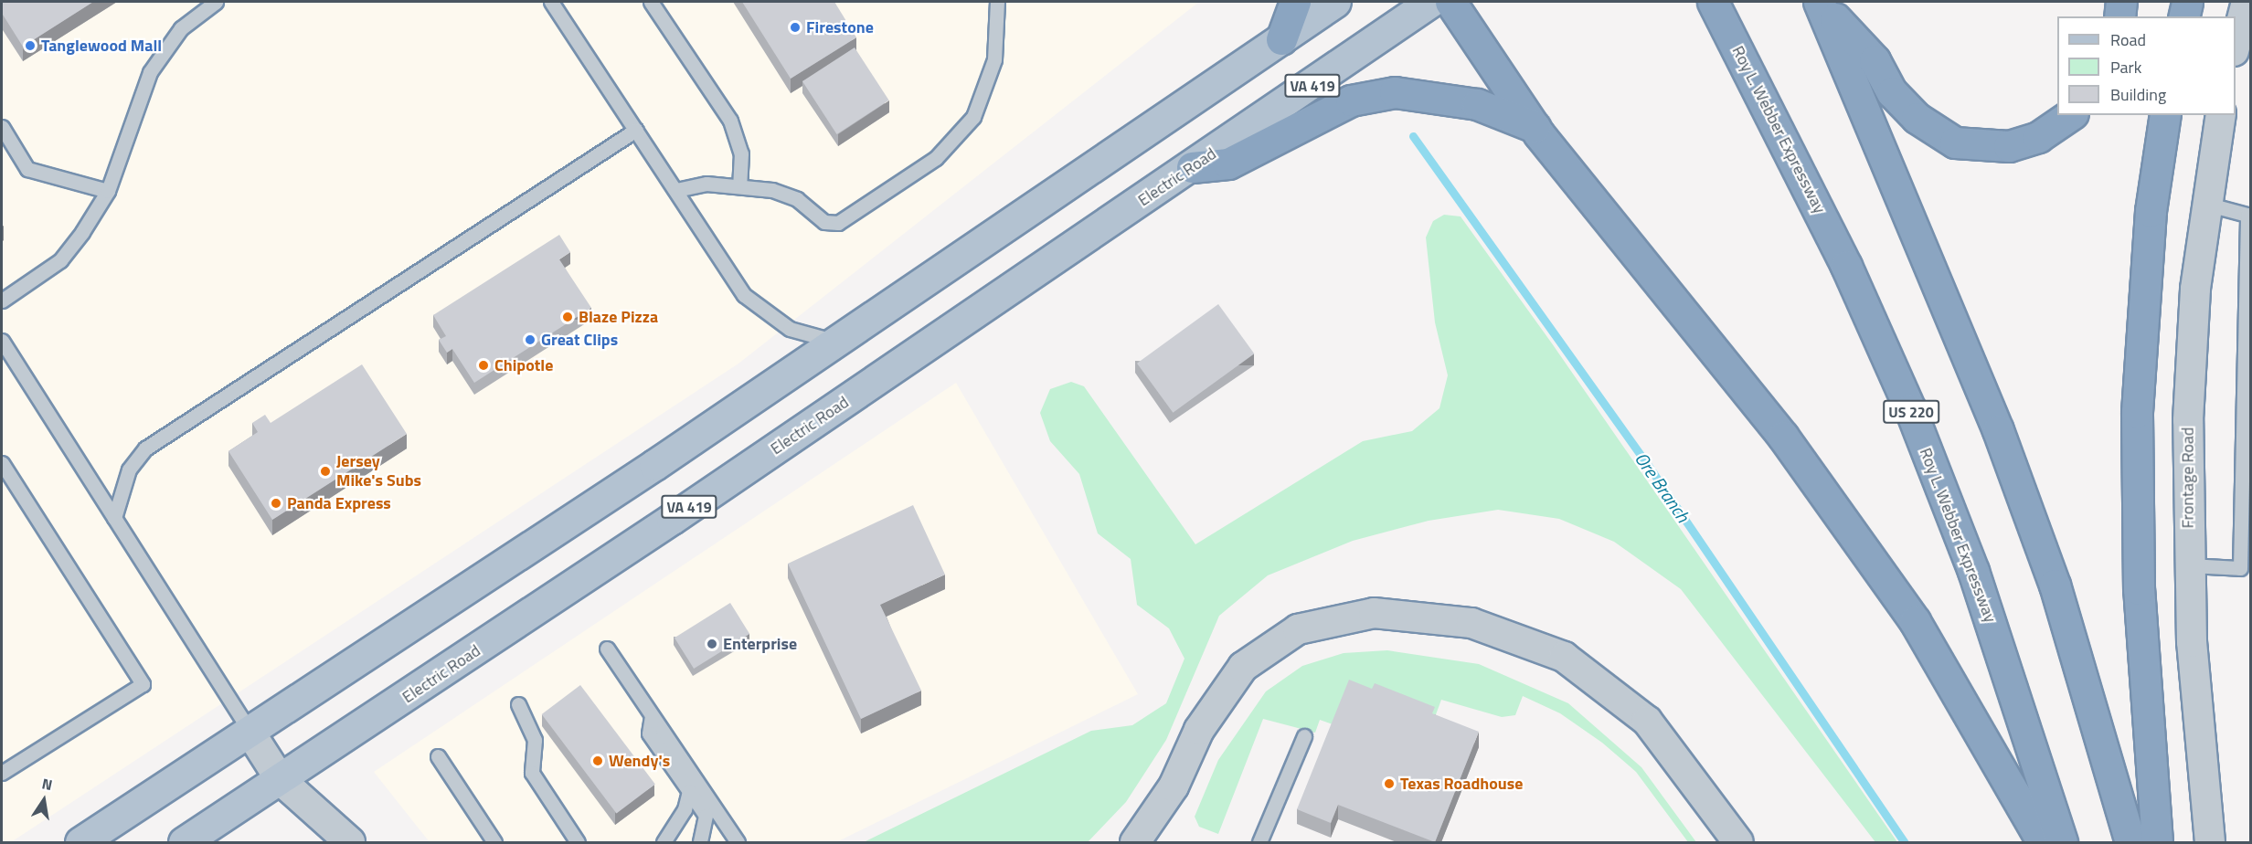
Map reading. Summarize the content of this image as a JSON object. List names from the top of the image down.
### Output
{
  "streets": {
    "highway": ["Roy L. Webber Expressway", "US 220"],
    "main road": ["VA 419", "Electric Road"],
    "street": ["Frontage Road"]
  },
  "water": ["Ore Branch"],
  "places": [
    "Firestone",
    "Tanglewood Mall",
    "Blaze Pizza",
    "Great Clips",
    "Chipotle",
    "Jersey Mike's Subs",
    "Panda Express",
    "Enterprise",
    "Wendy's",
    "Texas Roadhouse"
  ],
  "legend": ["Road", "Park", "Building"],
  "north": "top"
}
